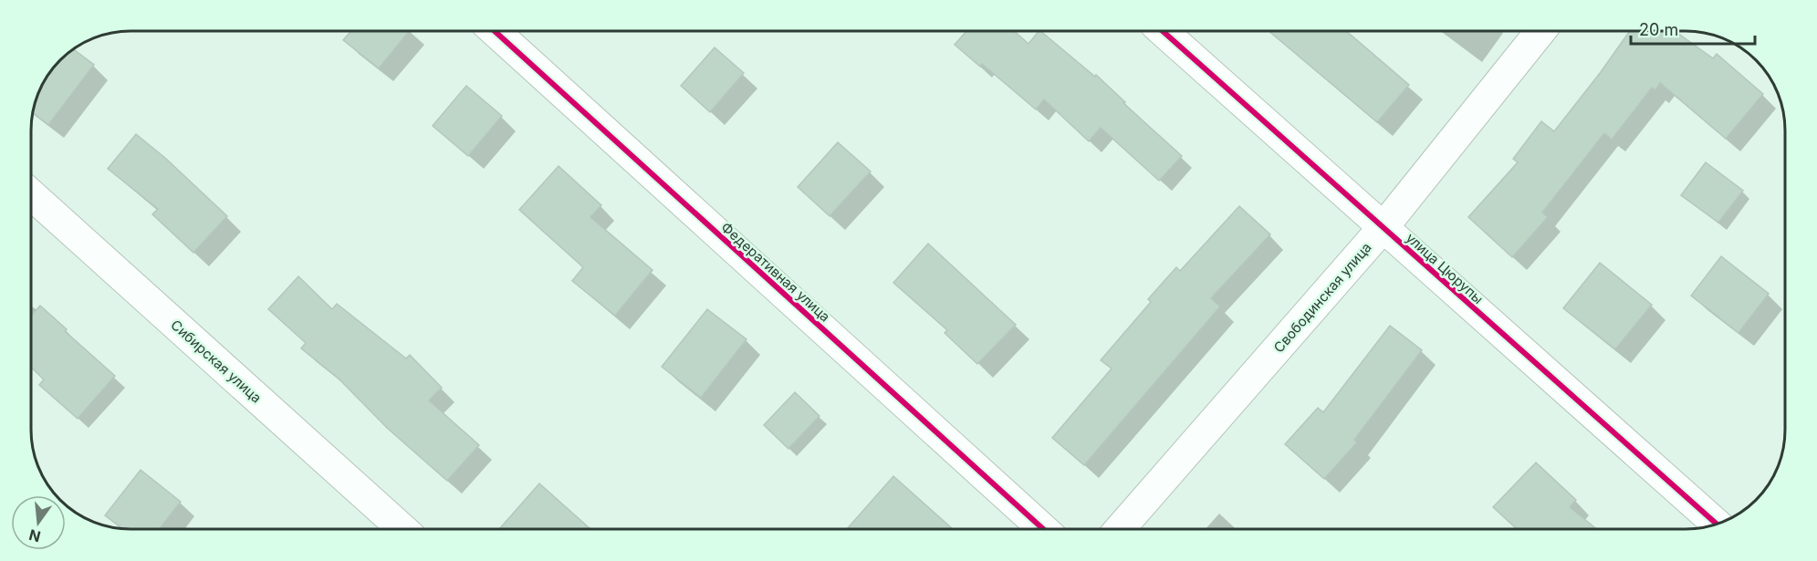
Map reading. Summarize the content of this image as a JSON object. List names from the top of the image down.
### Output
{
  "streets": {
    "street": [
      "улица Цюрупы",
      "Федеративная улица",
      "Свободинская улица",
      "Сибирская улица"
    ]
  },
  "crossings": [
    ["улица Цюрупы", "Свободинская улица"]
  ],
  "scale_bar": "20 m",
  "north": "bottom"
}
